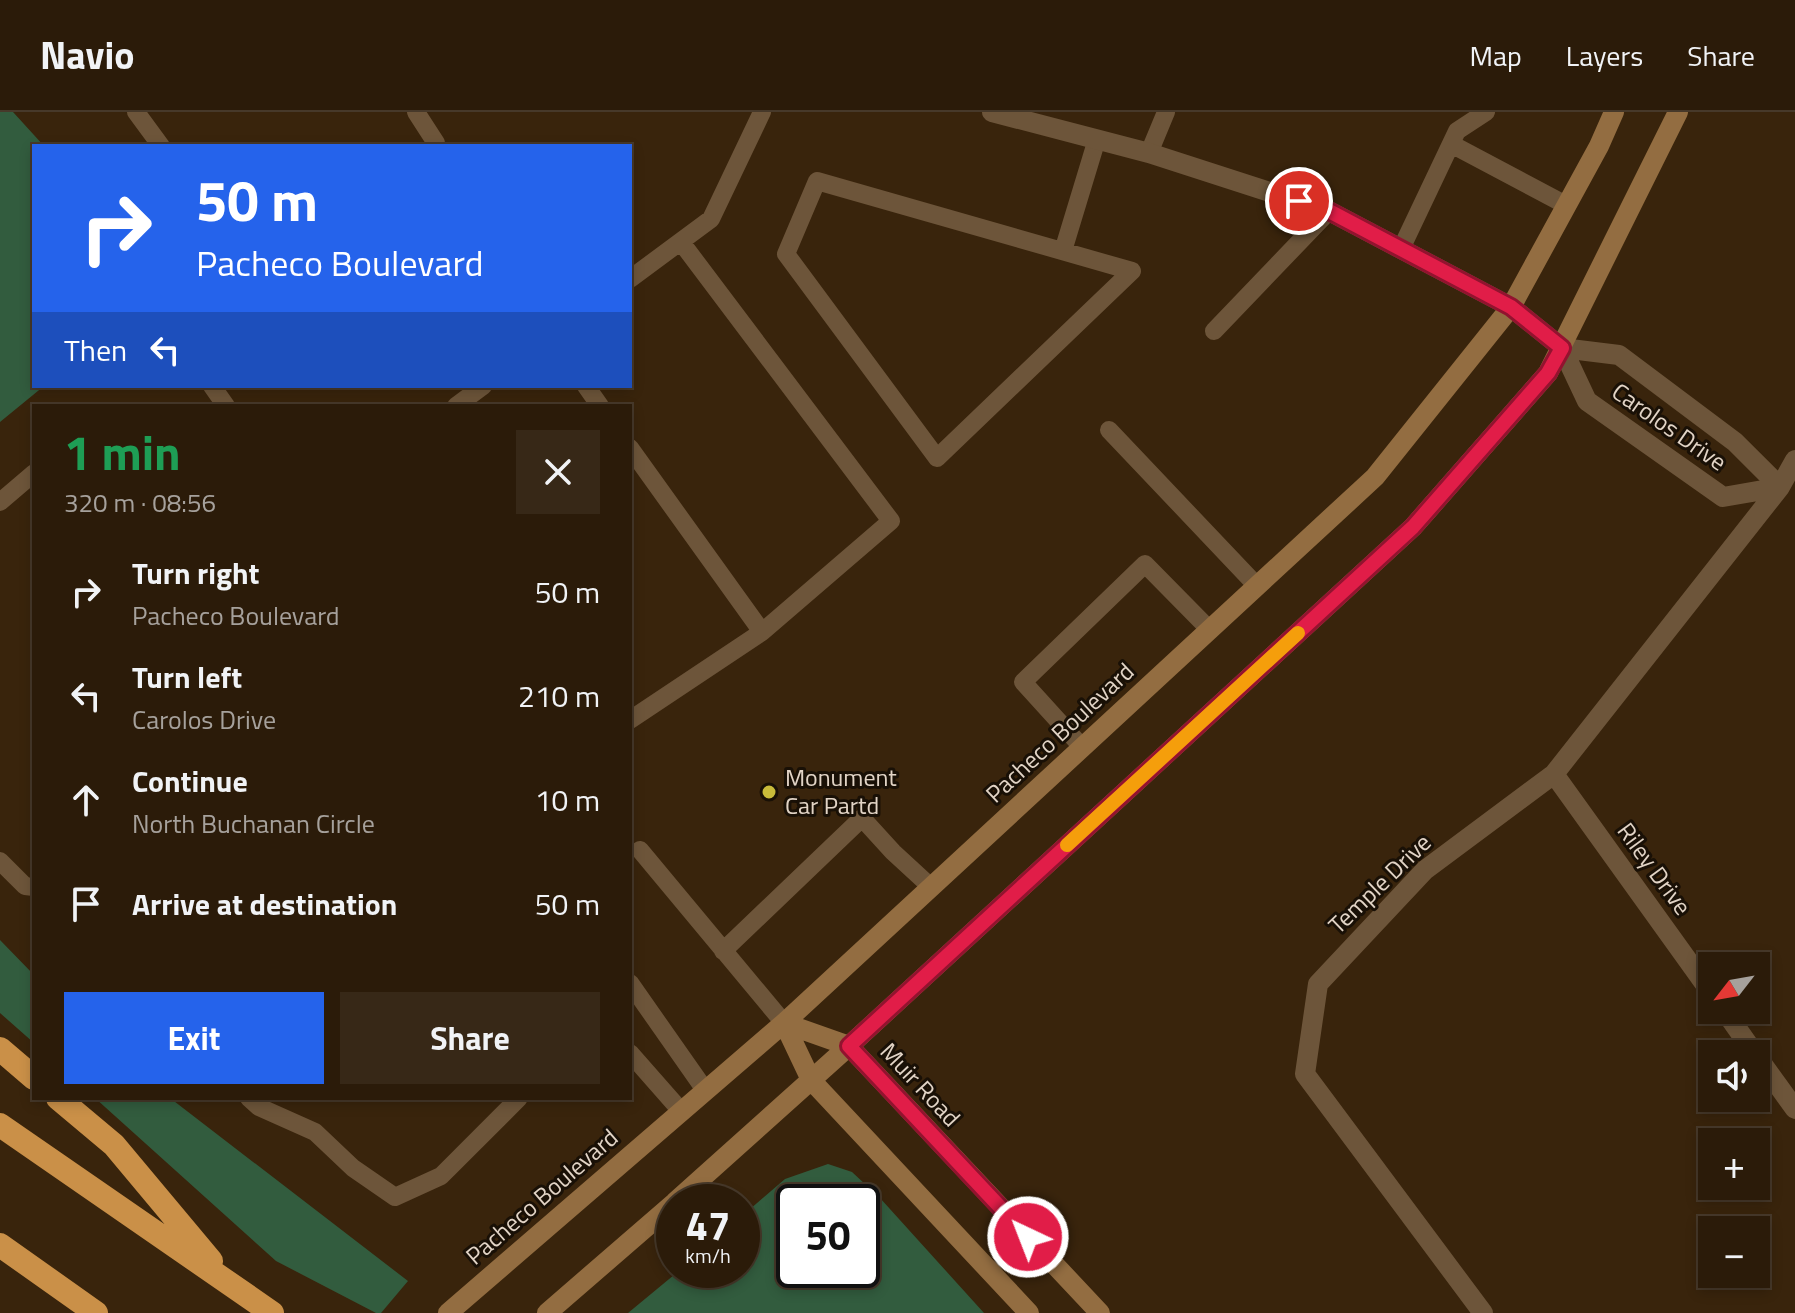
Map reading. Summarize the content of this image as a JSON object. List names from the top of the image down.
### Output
{
  "streets": {
    "main road": ["Pacheco Boulevard", "Muir Road"],
    "street": ["Carolos Drive", "Riley Drive", "Temple Drive"]
  },
  "crossings": [
    ["Carolos Drive", "Pacheco Boulevard"],
    ["Carolos Drive", "Temple Drive"],
    ["Pacheco Boulevard", "Muir Road"],
    ["Riley Drive", "Temple Drive"]
  ],
  "places": ["Monument Car Partd"],
  "north": "bottom left",
  "page": {
    "header": "Navio",
    "nav": ["Map", "Layers", "Share"],
    "turn": ["50 m", "Pacheco Boulevard"],
    "then": "Then",
    "heading": ["1 min", "320 m · 08:56"],
    "list": [
      {
        "name": "Turn right",
        "note": "Pacheco Boulevard",
        "value": "50 m"
      },
      {
        "name": "Turn left",
        "note": "Carolos Drive",
        "value": "210 m"
      },
      {
        "name": "Continue",
        "note": "North Buchanan Circle",
        "value": "10 m"
      },
      {
        "name": "Arrive at destination",
        "value": "50 m"
      }
    ],
    "map_buttons": ["+", "−"],
    "buttons": ["Exit", "Share"],
    "speed": "47 km/h",
    "limit": "50"
  }
}
